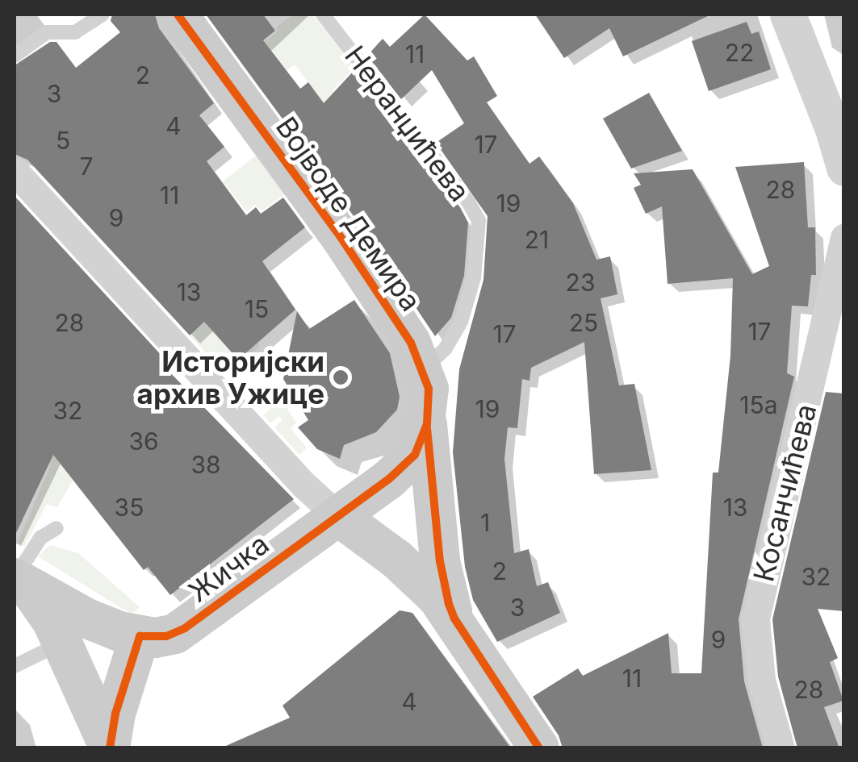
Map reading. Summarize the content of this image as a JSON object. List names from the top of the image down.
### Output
{
  "streets": {
    "main road": ["Војводе Демира", "Жичка"],
    "street": ["Косанчићева"],
    "lane": ["Неранџићева"]
  },
  "crossings": [
    ["Неранџићева", "Војводе Демира"],
    ["Војводе Демира", "Жичка"]
  ],
  "places": ["Историјски архив Ужице"],
  "house_numbers": [
    "22",
    "11",
    "2",
    "3",
    "4",
    "5",
    "17",
    "7",
    "28",
    "11",
    "19",
    "9",
    "21",
    "23",
    "13",
    "15",
    "28",
    "25",
    "17",
    "17",
    "15a",
    "19",
    "32",
    "36",
    "38",
    "35",
    "13",
    "1",
    "2",
    "32",
    "3",
    "9",
    "11",
    "28",
    "4"
  ]
}
